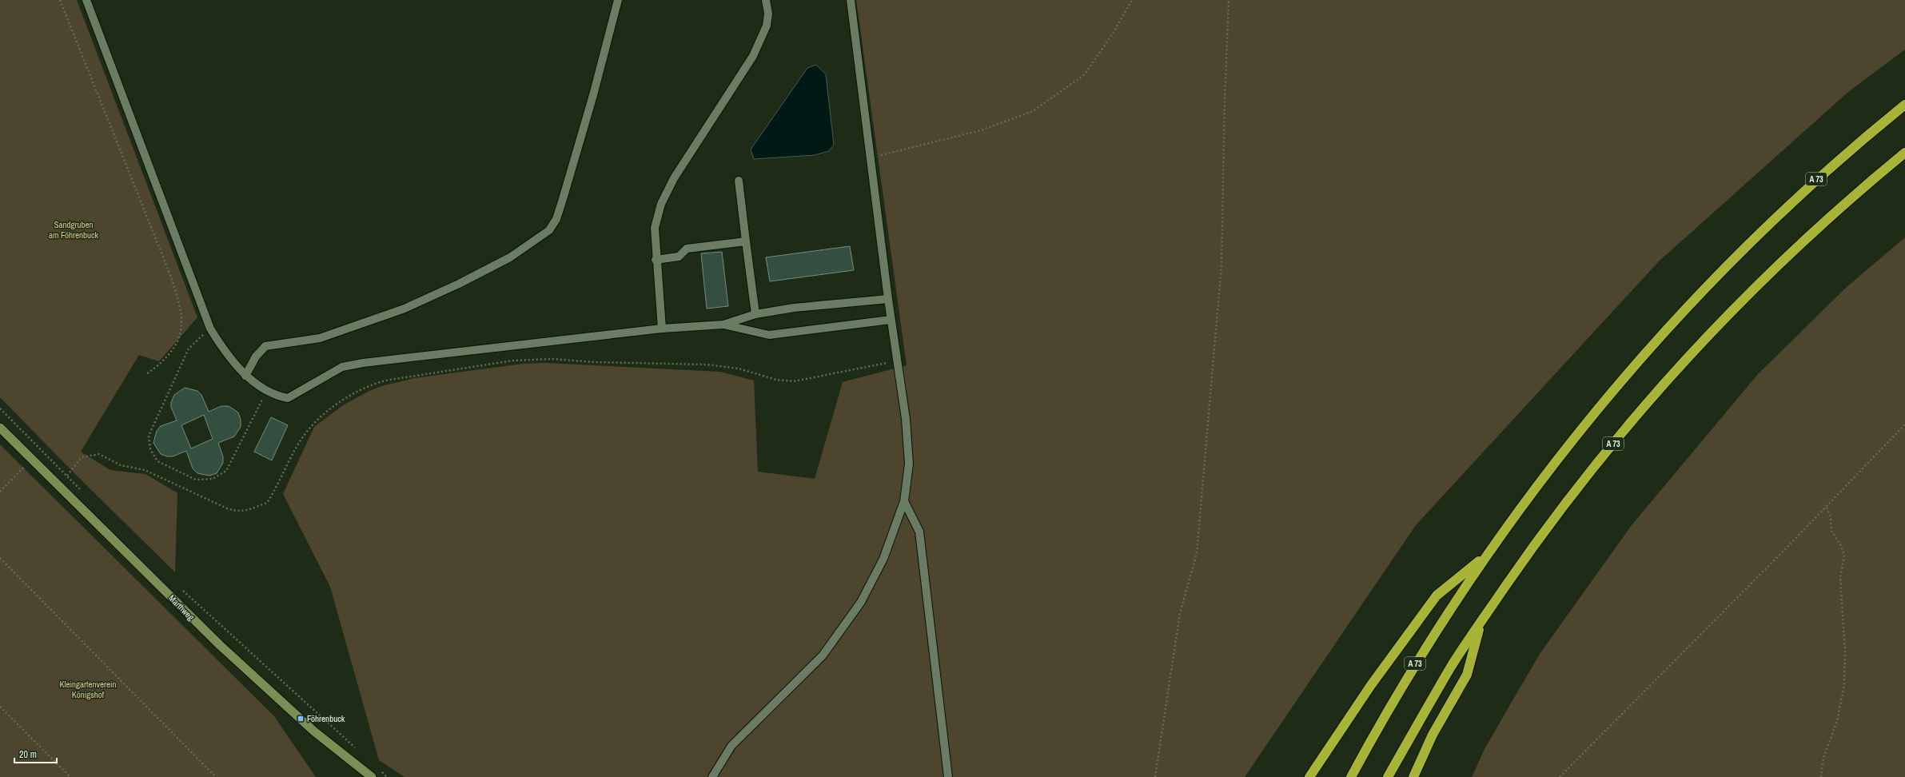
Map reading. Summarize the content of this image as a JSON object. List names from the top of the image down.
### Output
{
  "streets": {
    "highway": ["A 73"],
    "main road": ["Marthweg"]
  },
  "parks": ["Sandgruben am Föhrenbuck", "Kleingartenverein Königshof"],
  "places": {
    "transit": ["Föhrenbuck"]
  },
  "scale_bar": "20 m"
}
